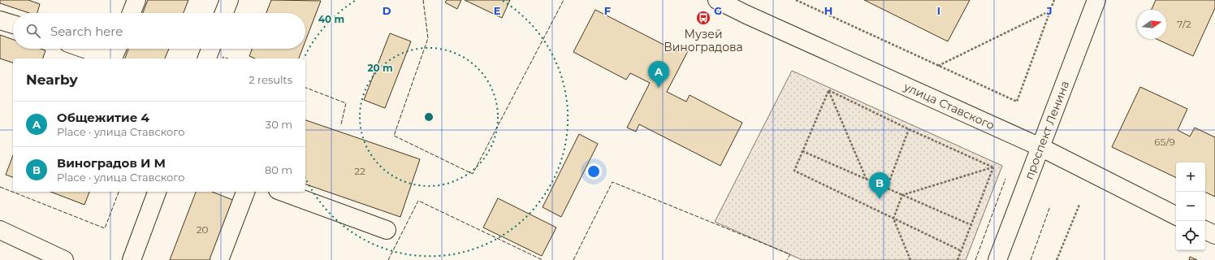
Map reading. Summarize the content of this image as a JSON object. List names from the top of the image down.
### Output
{
  "streets": {
    "street": ["улица Ставского", "проспект Ленина"]
  },
  "crossings": [
    ["улица Ставского", "проспект Ленина"]
  ],
  "places": {
    "bus stop": ["Музей Виноградова"]
  },
  "house_numbers": [
    "7/2",
    "65/9",
    "22",
    "20"
  ],
  "north": "right",
  "page": {
    "search": "Search here",
    "heading": ["Nearby", "2 results"],
    "pins": ["A", "B"],
    "list": [
      {
        "mark": "A",
        "name": "Общежитие 4",
        "note": "Place · улица Ставского",
        "value": "30 m"
      },
      {
        "mark": "B",
        "name": "Виноградов И М",
        "note": "Place · улица Ставского",
        "value": "80 m"
      }
    ],
    "map_buttons": ["+", "−"]
  },
  "grid": {
    "columns": [
      "D",
      "E",
      "F",
      "G",
      "H",
      "I",
      "J"
    ]
  },
  "rings": ["40 m", "20 m"]
}
